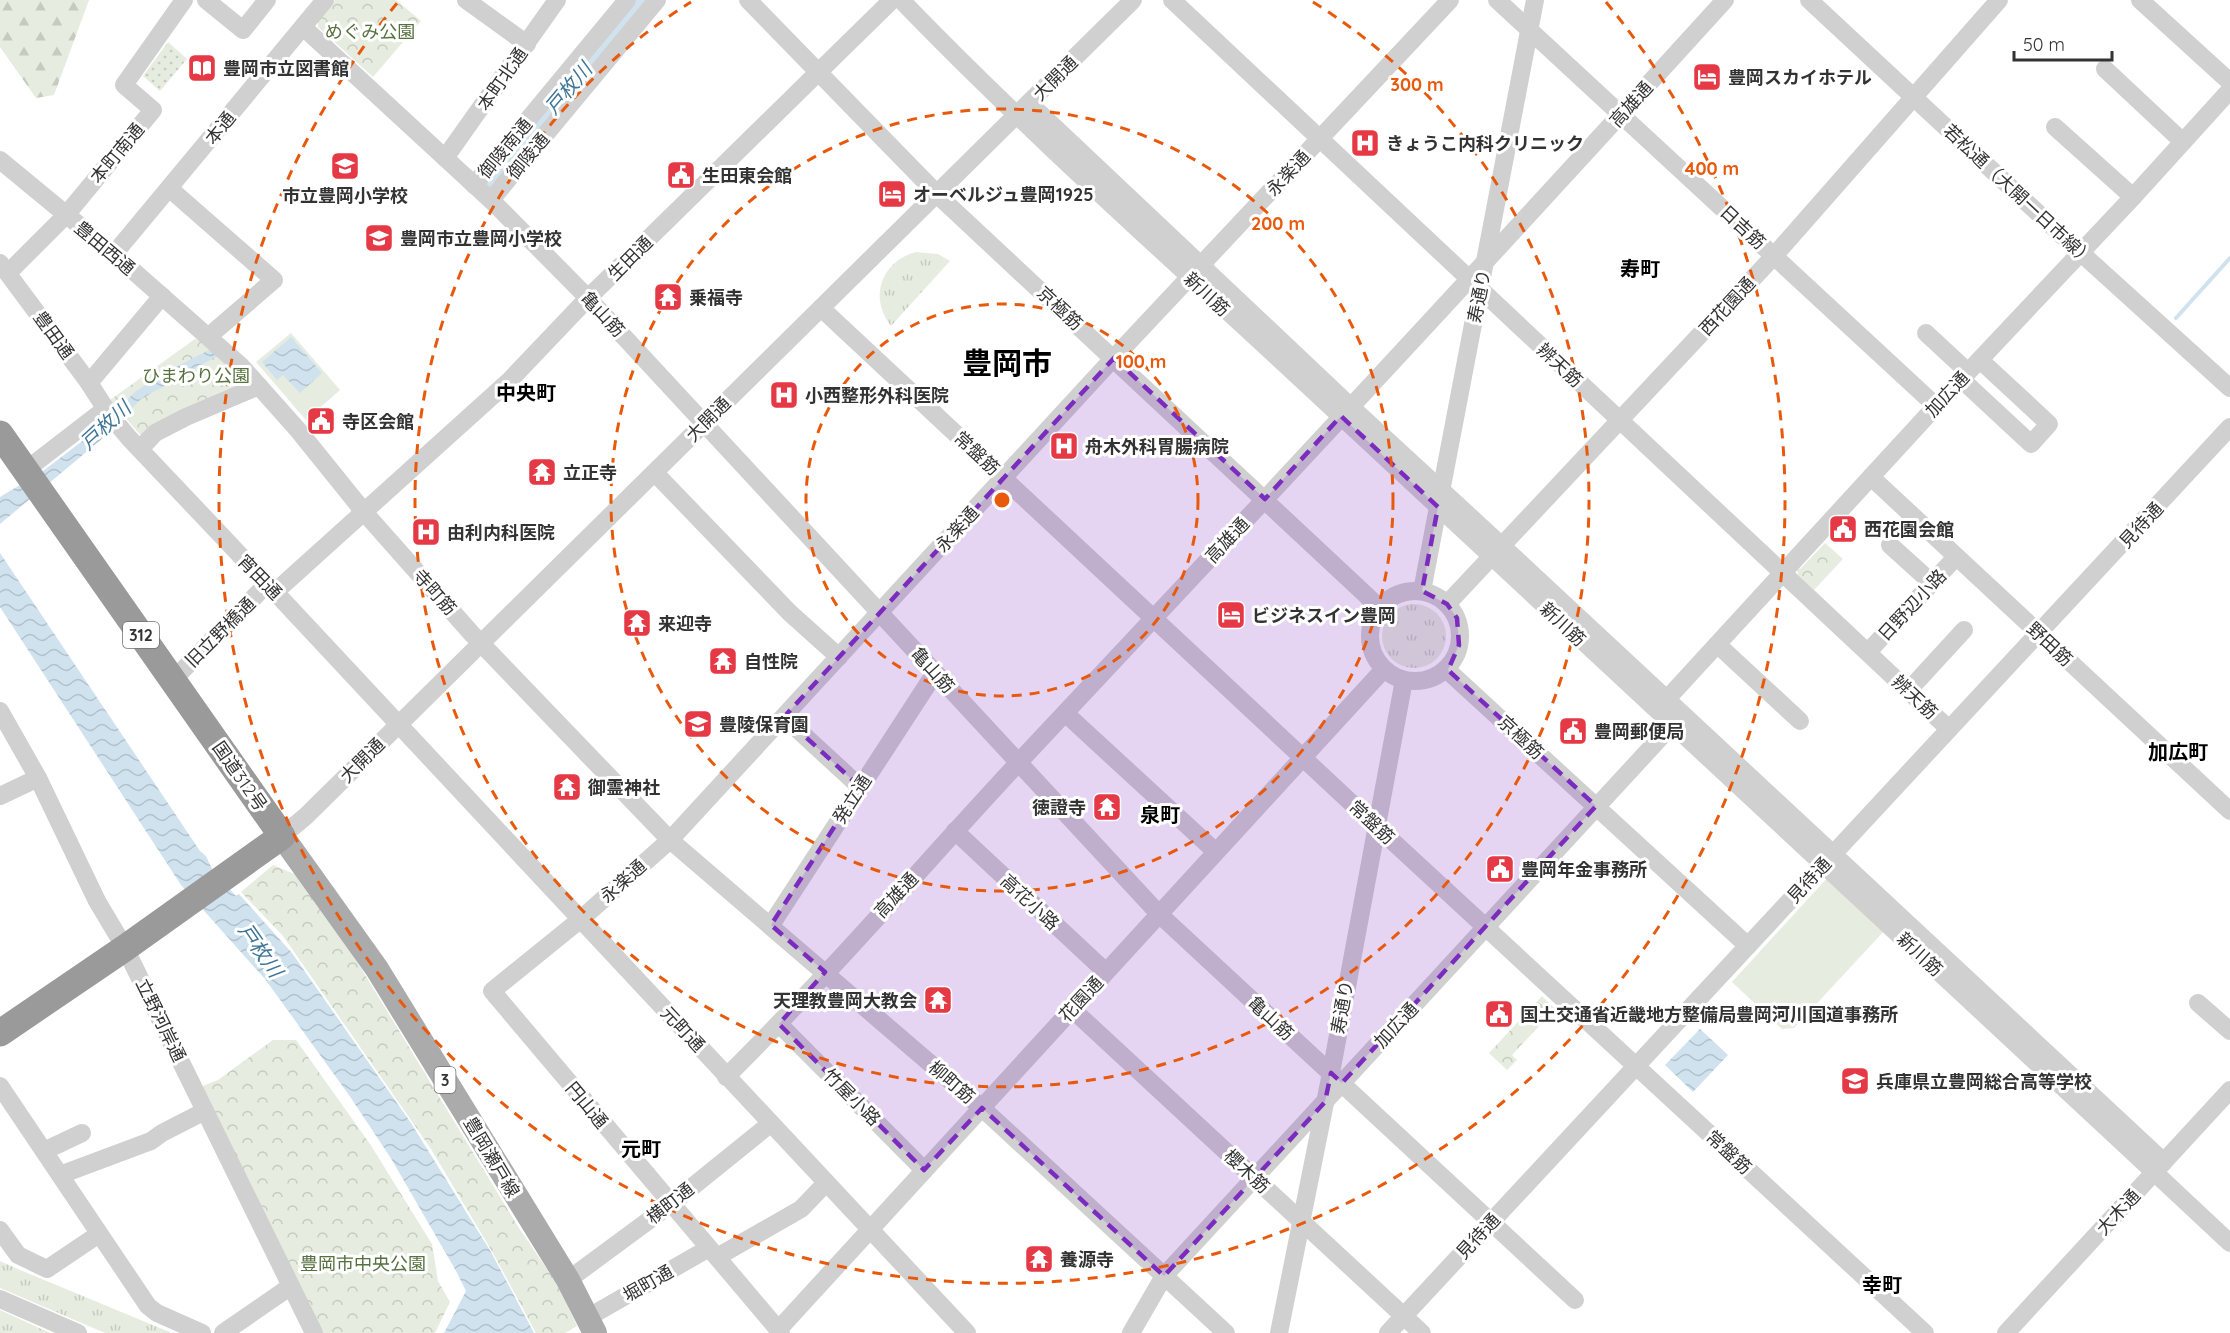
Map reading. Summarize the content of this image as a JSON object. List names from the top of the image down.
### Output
{
  "streets": {
    "highway": ["312", "国道312号"],
    "main road": ["3", "豊岡瀬戸線"],
    "street": [
      "大開通",
      "本町北通",
      "高雄通",
      "本通",
      "御陵南通",
      "本町南通",
      "御陵通",
      "永楽通",
      "若松通（大開一日市線）",
      "日吉筋",
      "豊田西通",
      "生田通",
      "新川筋",
      "寿通り",
      "西花園通",
      "京極筋",
      "亀山筋",
      "豊田通",
      "辨天筋",
      "加広通",
      "常盤筋",
      "見待通",
      "宵田通",
      "寺町筋",
      "日野辺小路",
      "旧立野橋通",
      "野田筋",
      "発立通",
      "高花小路",
      "花園通",
      "立野河岸通",
      "元町通",
      "柳町筋",
      "竹屋小路",
      "円山通",
      "櫻木筋",
      "横町通",
      "大木通",
      "堀町通"
    ]
  },
  "crossings": [
    ["大開通", "新川筋"],
    ["大開通", "京極筋"],
    ["大開通", "亀山筋"],
    ["大開通", "常盤筋"],
    ["大開通", "宵田通"],
    ["大開通", "寺町筋"],
    ["大開通", "国道312号"],
    ["大開通", "元町通"],
    ["大開通", "豊岡瀬戸線"],
    ["本町北通", "亀山筋"],
    ["高雄通", "日吉筋"],
    ["高雄通", "新川筋"],
    ["高雄通", "寿通り"],
    ["高雄通", "京極筋"],
    ["高雄通", "亀山筋"],
    ["高雄通", "辨天筋"],
    ["高雄通", "常盤筋"],
    ["高雄通", "高花小路"],
    ["高雄通", "元町通"],
    ["高雄通", "柳町筋"],
    ["高雄通", "竹屋小路"],
    ["本通", "豊田西通"],
    ["本通", "亀山筋"],
    ["御陵南通", "亀山筋"],
    ["本町南通", "豊田西通"],
    ["本町南通", "豊田通"],
    ["御陵通", "亀山筋"],
    ["永楽通", "新川筋"],
    ["永楽通", "京極筋"],
    ["永楽通", "亀山筋"],
    ["永楽通", "辨天筋"],
    ["永楽通", "常盤筋"],
    ["永楽通", "寺町筋"],
    ["永楽通", "元町通"],
    ["永楽通", "柳町筋"],
    ["永楽通", "円山通"],
    ["若松通（大開一日市線）", "西花園通"],
    ["若松通（大開一日市線）", "加広通"],
    ["日吉筋", "寿通り"],
    ["日吉筋", "西花園通"],
    ["日吉筋", "加広通"],
    ["豊田西通", "寺町筋"],
    ["生田通", "京極筋"],
    ["生田通", "亀山筋"],
    ["生田通", "寺町筋"],
    ["生田通", "旧立野橋通"],
    ["新川筋", "寿通り"],
    ["新川筋", "西花園通"],
    ["新川筋", "加広通"],
    ["新川筋", "見待通"],
    ["新川筋", "大木通"],
    ["寿通り", "西花園通"],
    ["寿通り", "京極筋"],
    ["寿通り", "亀山筋"],
    ["寿通り", "辨天筋"],
    ["寿通り", "加広通"],
    ["寿通り", "常盤筋"],
    ["寿通り", "花園通"],
    ["寿通り", "櫻木筋"],
    ["西花園通", "京極筋"],
    ["西花園通", "辨天筋"],
    ["西花園通", "花園通"],
    ["京極筋", "加広通"],
    ["京極筋", "見待通"],
    ["京極筋", "花園通"],
    ["亀山筋", "加広通"],
    ["亀山筋", "見待通"],
    ["亀山筋", "発立通"],
    ["亀山筋", "花園通"],
    ["豊田通", "宵田通"],
    ["辨天筋", "加広通"],
    ["辨天筋", "見待通"],
    ["辨天筋", "日野辺小路"],
    ["加広通", "常盤筋"],
    ["加広通", "野田筋"],
    ["常盤筋", "見待通"],
    ["常盤筋", "花園通"],
    ["見待通", "野田筋"],
    ["見待通", "櫻木筋"],
    ["宵田通", "旧立野橋通"],
    ["宵田通", "元町通"],
    ["寺町筋", "旧立野橋通"],
    ["寺町筋", "柳町筋"],
    ["日野辺小路", "野田筋"],
    ["旧立野橋通", "国道312号"],
    ["国道312号", "豊岡瀬戸線"],
    ["発立通", "柳町筋"],
    ["高花小路", "花園通"],
    ["花園通", "元町通"],
    ["花園通", "柳町筋"],
    ["花園通", "竹屋小路"],
    ["花園通", "円山通"],
    ["花園通", "櫻木筋"],
    ["元町通", "円山通"],
    ["元町通", "横町通"],
    ["元町通", "堀町通"],
    ["円山通", "横町通"],
    ["円山通", "堀町通"],
    ["豊岡瀬戸線", "横町通"],
    ["豊岡瀬戸線", "堀町通"]
  ],
  "districts": [
    "寿町",
    "豊岡市",
    "中央町",
    "加広町",
    "泉町",
    "元町",
    "幸町"
  ],
  "water": ["戸枚川"],
  "parks": ["めぐみ公園", "ひまわり公園", "豊岡市中央公園"],
  "places": {
    "library": ["豊岡市立図書館"],
    "hotel": ["豊岡スカイホテル", "オーベルジュ豊岡1925", "ビジネスイン豊岡"],
    "hospital": [
      "きょうこ内科クリニック",
      "小西整形外科医院",
      "舟木外科胃腸病院",
      "由利内科医院"
    ],
    "school or university": [
      "市立豊岡小学校",
      "豊岡市立豊岡小学校",
      "豊陵保育園",
      "兵庫県立豊岡総合高等学校"
    ],
    "public building": [
      "生田東会館",
      "寺区会館",
      "西花園会館",
      "豊岡郵便局",
      "豊岡年金事務所",
      "国土交通省近畿地方整備局豊岡河川国道事務所"
    ],
    "temple": [
      "乗福寺",
      "立正寺",
      "来迎寺",
      "自性院",
      "御霊神社",
      "徳證寺",
      "天理教豊岡大教会",
      "養源寺"
    ]
  },
  "scale_bar": "50 m",
  "rings": [
    "300 m",
    "400 m",
    "200 m",
    "100 m"
  ]
}
